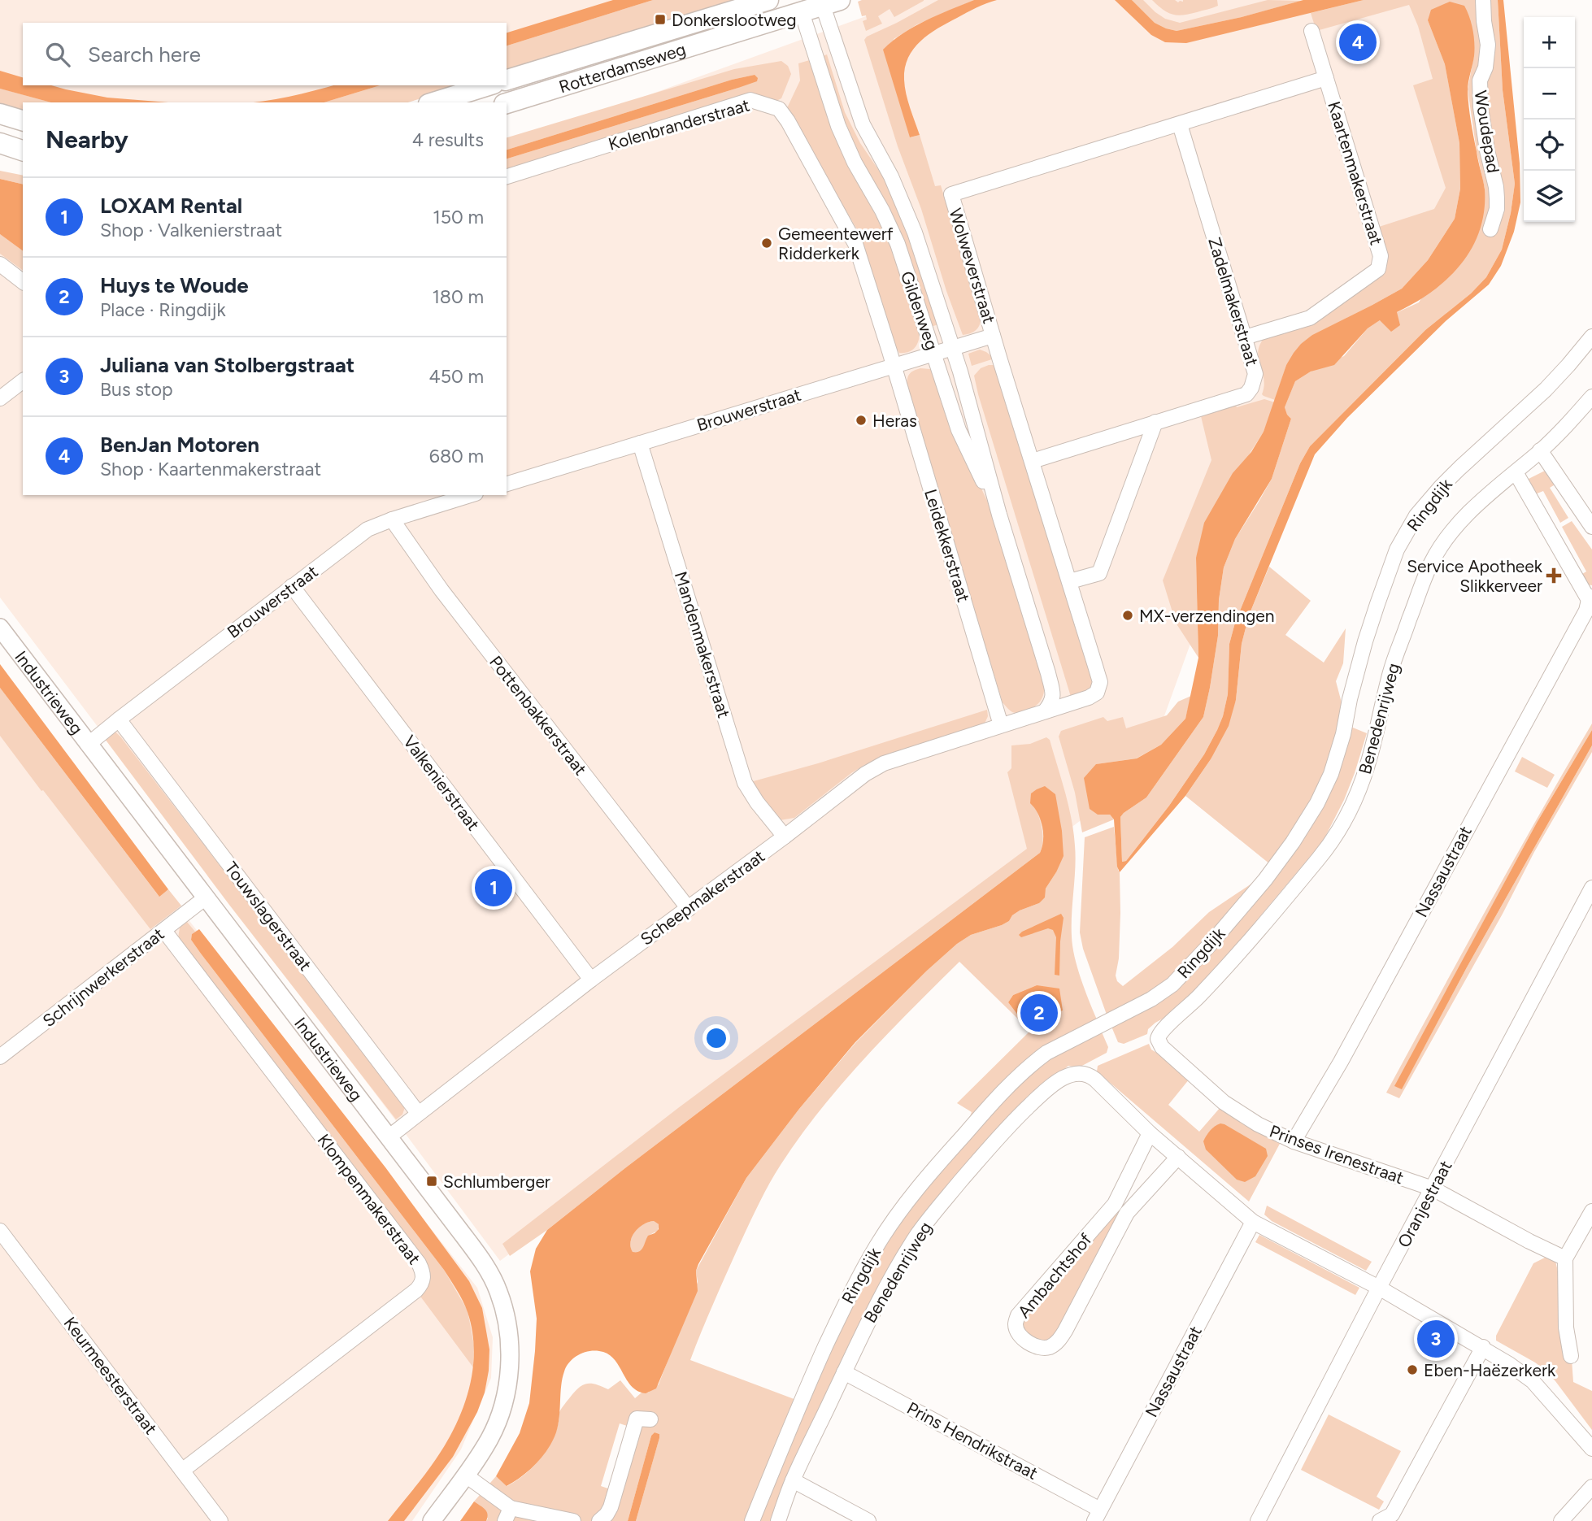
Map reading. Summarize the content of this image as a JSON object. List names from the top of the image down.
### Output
{
  "streets": {
    "main road": ["Rotterdamseweg"],
    "street": [
      "Kolenbranderstraat",
      "Woudepad",
      "Kaartenmakerstraat",
      "Wolweverstraat",
      "Zadelmakerstraat",
      "Gildenweg",
      "Brouwerstraat",
      "Ringdijk",
      "Leidekkerstraat",
      "Mandenmakerstraat",
      "Industrieweg",
      "Pottenbakkerstraat",
      "Benedenrijweg",
      "Valkenierstraat",
      "Nassaustraat",
      "Scheepmakerstraat",
      "Touwslagerstraat",
      "Schrijnwerkerstraat",
      "Prinses Irenestraat",
      "Klompenmakerstraat",
      "Oranjestraat",
      "Ambachtshof",
      "Keurmeesterstraat",
      "Prins Hendrikstraat"
    ]
  },
  "crossings": [
    ["Rotterdamseweg", "Gildenweg"],
    ["Kolenbranderstraat", "Brouwerstraat"],
    ["Kolenbranderstraat", "Leidekkerstraat"],
    ["Kaartenmakerstraat", "Wolweverstraat"],
    ["Kaartenmakerstraat", "Zadelmakerstraat"],
    ["Wolweverstraat", "Zadelmakerstraat"],
    ["Wolweverstraat", "Gildenweg"],
    ["Wolweverstraat", "Brouwerstraat"],
    ["Wolweverstraat", "Scheepmakerstraat"],
    ["Gildenweg", "Brouwerstraat"],
    ["Gildenweg", "Scheepmakerstraat"],
    ["Brouwerstraat", "Leidekkerstraat"],
    ["Brouwerstraat", "Mandenmakerstraat"],
    ["Brouwerstraat", "Industrieweg"],
    ["Brouwerstraat", "Pottenbakkerstraat"],
    ["Brouwerstraat", "Valkenierstraat"],
    ["Brouwerstraat", "Touwslagerstraat"],
    ["Leidekkerstraat", "Scheepmakerstraat"],
    ["Mandenmakerstraat", "Scheepmakerstraat"],
    ["Industrieweg", "Scheepmakerstraat"],
    ["Industrieweg", "Schrijnwerkerstraat"],
    ["Pottenbakkerstraat", "Scheepmakerstraat"],
    ["Benedenrijweg", "Prinses Irenestraat"],
    ["Benedenrijweg", "Ambachtshof"],
    ["Benedenrijweg", "Prins Hendrikstraat"],
    ["Valkenierstraat", "Scheepmakerstraat"],
    ["Nassaustraat", "Prinses Irenestraat"],
    ["Nassaustraat", "Prins Hendrikstraat"],
    ["Scheepmakerstraat", "Touwslagerstraat"],
    ["Schrijnwerkerstraat", "Klompenmakerstraat"],
    ["Prinses Irenestraat", "Oranjestraat"],
    ["Klompenmakerstraat", "Keurmeesterstraat"]
  ],
  "places": {
    "transit": ["Donkerslootweg", "Schlumberger"],
    "other": [
      "Gemeentewerf Ridderkerk",
      "Heras",
      "MX-verzendingen",
      "Eben-Haëzerkerk"
    ],
    "health": ["Service Apotheek Slikkerveer"]
  },
  "page": {
    "map_buttons": ["+", "−"],
    "pins": [
      "4",
      "1",
      "2",
      "3"
    ],
    "search": "Search here",
    "heading": ["Nearby", "4 results"],
    "list": [
      {
        "mark": "1",
        "name": "LOXAM Rental",
        "note": "Shop · Valkenierstraat",
        "value": "150 m"
      },
      {
        "mark": "2",
        "name": "Huys te Woude",
        "note": "Place · Ringdijk",
        "value": "180 m"
      },
      {
        "mark": "3",
        "name": "Juliana van Stolbergstraat",
        "note": "Bus stop",
        "value": "450 m"
      },
      {
        "mark": "4",
        "name": "BenJan Motoren",
        "note": "Shop · Kaartenmakerstraat",
        "value": "680 m"
      }
    ]
  }
}
